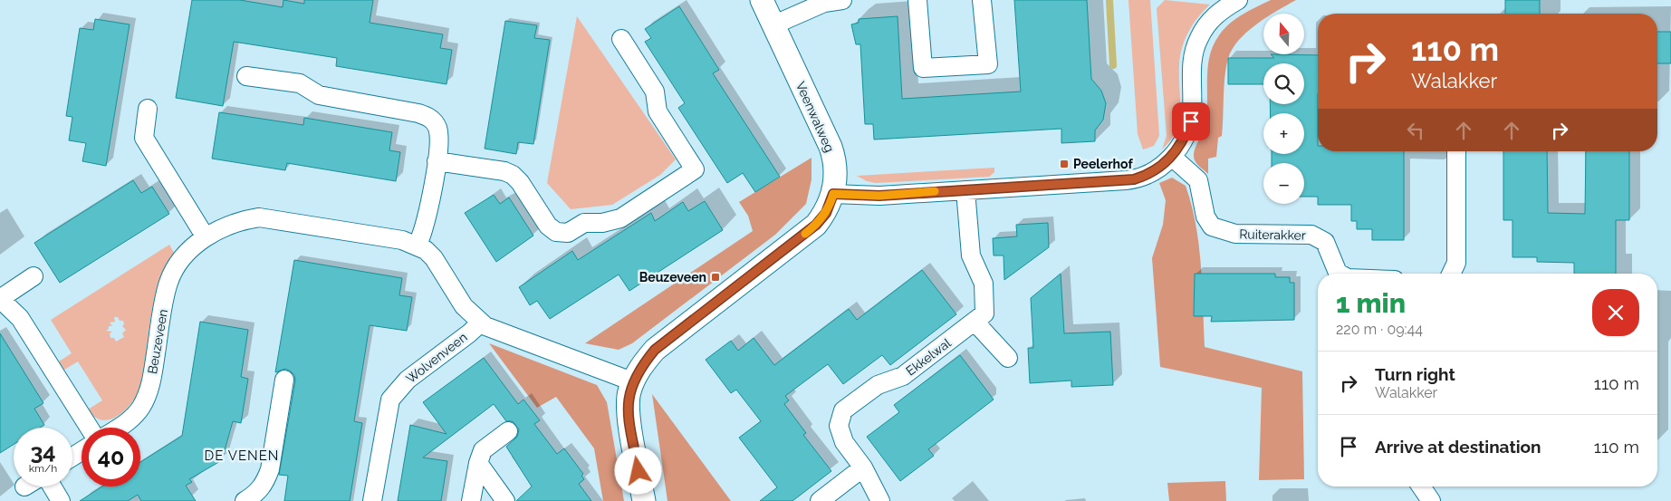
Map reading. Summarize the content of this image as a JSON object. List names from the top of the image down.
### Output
{
  "streets": {
    "street": [
      "Veenwalweg",
      "Ruiterakker",
      "Beuzeveen",
      "Ekkelwal",
      "Wolvenveen"
    ]
  },
  "crossings": [
    ["Veenwalweg", "Beuzeveen"],
    ["Beuzeveen", "Wolvenveen"]
  ],
  "districts": ["DE VENEN"],
  "places": {
    "transit": ["Peelerhof", "Beuzeveen"]
  },
  "north": "top",
  "page": {
    "map_buttons": ["+", "−"],
    "turn": ["110 m", "Walakker"],
    "heading": ["1 min", "220 m · 09:44"],
    "list": [
      {
        "name": "Turn right",
        "note": "Walakker",
        "value": "110 m"
      },
      {
        "name": "Arrive at destination",
        "value": "110 m"
      }
    ],
    "speed": "34 km/h",
    "limit": "40"
  }
}
